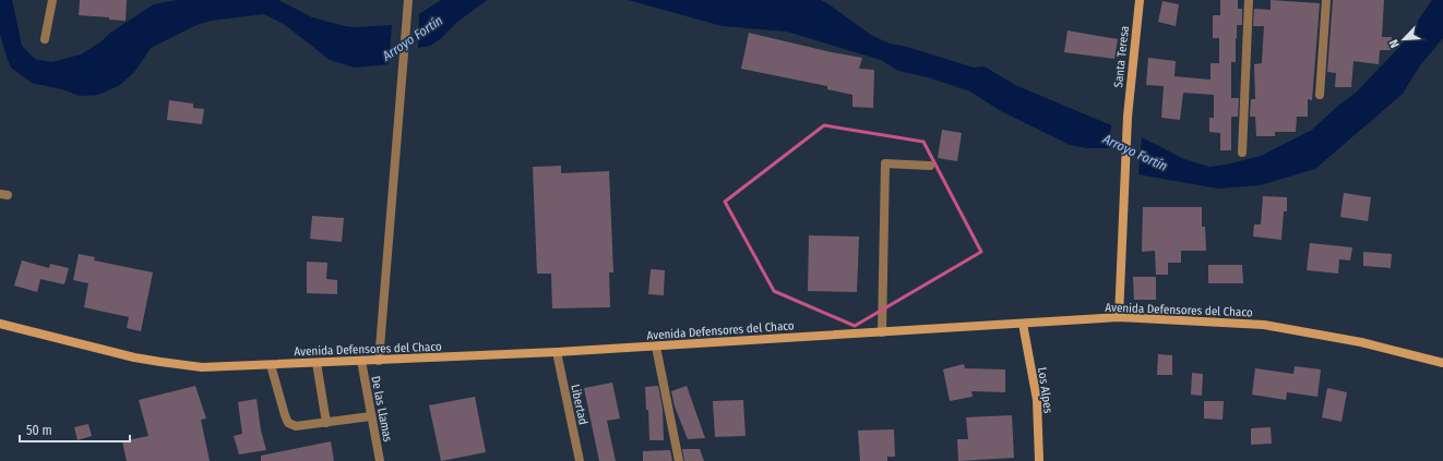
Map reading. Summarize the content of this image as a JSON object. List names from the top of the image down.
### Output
{
  "streets": {
    "main road": ["Santa Teresa", "Avenida Defensores del Chaco", "Los Alpes"],
    "street": ["Libertad", "De las Llamas"]
  },
  "crossings": [
    ["Santa Teresa", "Avenida Defensores del Chaco"],
    ["Avenida Defensores del Chaco", "Los Alpes"],
    ["Avenida Defensores del Chaco", "Libertad"],
    ["Avenida Defensores del Chaco", "De las Llamas"]
  ],
  "water": ["Arroyo Fortín"],
  "scale_bar": "50 m",
  "north": "bottom left"
}
